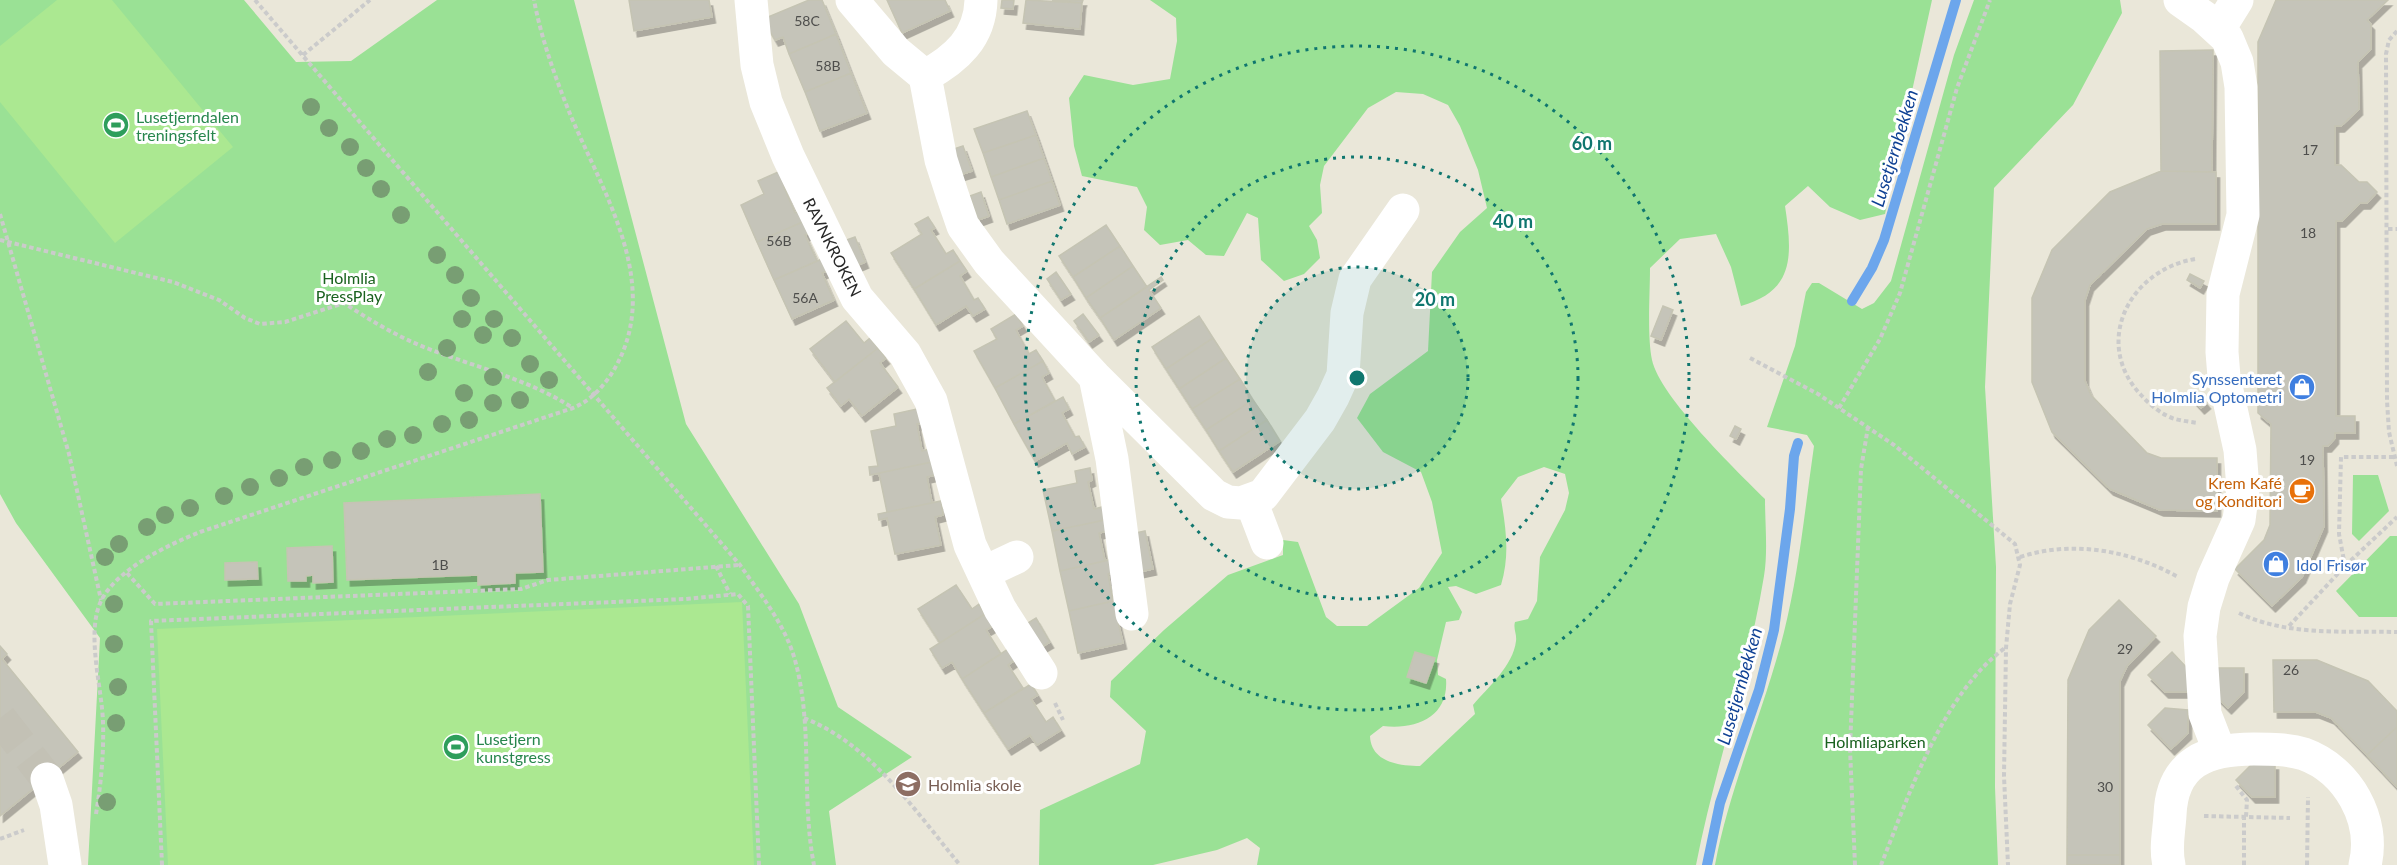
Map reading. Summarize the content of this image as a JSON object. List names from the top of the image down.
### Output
{
  "streets": {
    "lane": ["RAVNKROKEN"]
  },
  "water": ["Lusetjernbekken"],
  "parks": ["Holmlia PressPlay", "Holmliaparken"],
  "places": {
    "sports": ["Lusetjerndalen treningsfelt", "Lusetjern kunstgress"],
    "shop": ["Synssenteret Holmlia Optometri", "Idol Frisør"],
    "cafe": ["Krem Kafé og Konditori"],
    "school or university": ["Holmlia skole"]
  },
  "house_numbers": [
    "58C",
    "58B",
    "17",
    "18",
    "56B",
    "56A",
    "19",
    "1B",
    "29",
    "26",
    "30"
  ],
  "rings": ["60 m", "40 m", "20 m"]
}
